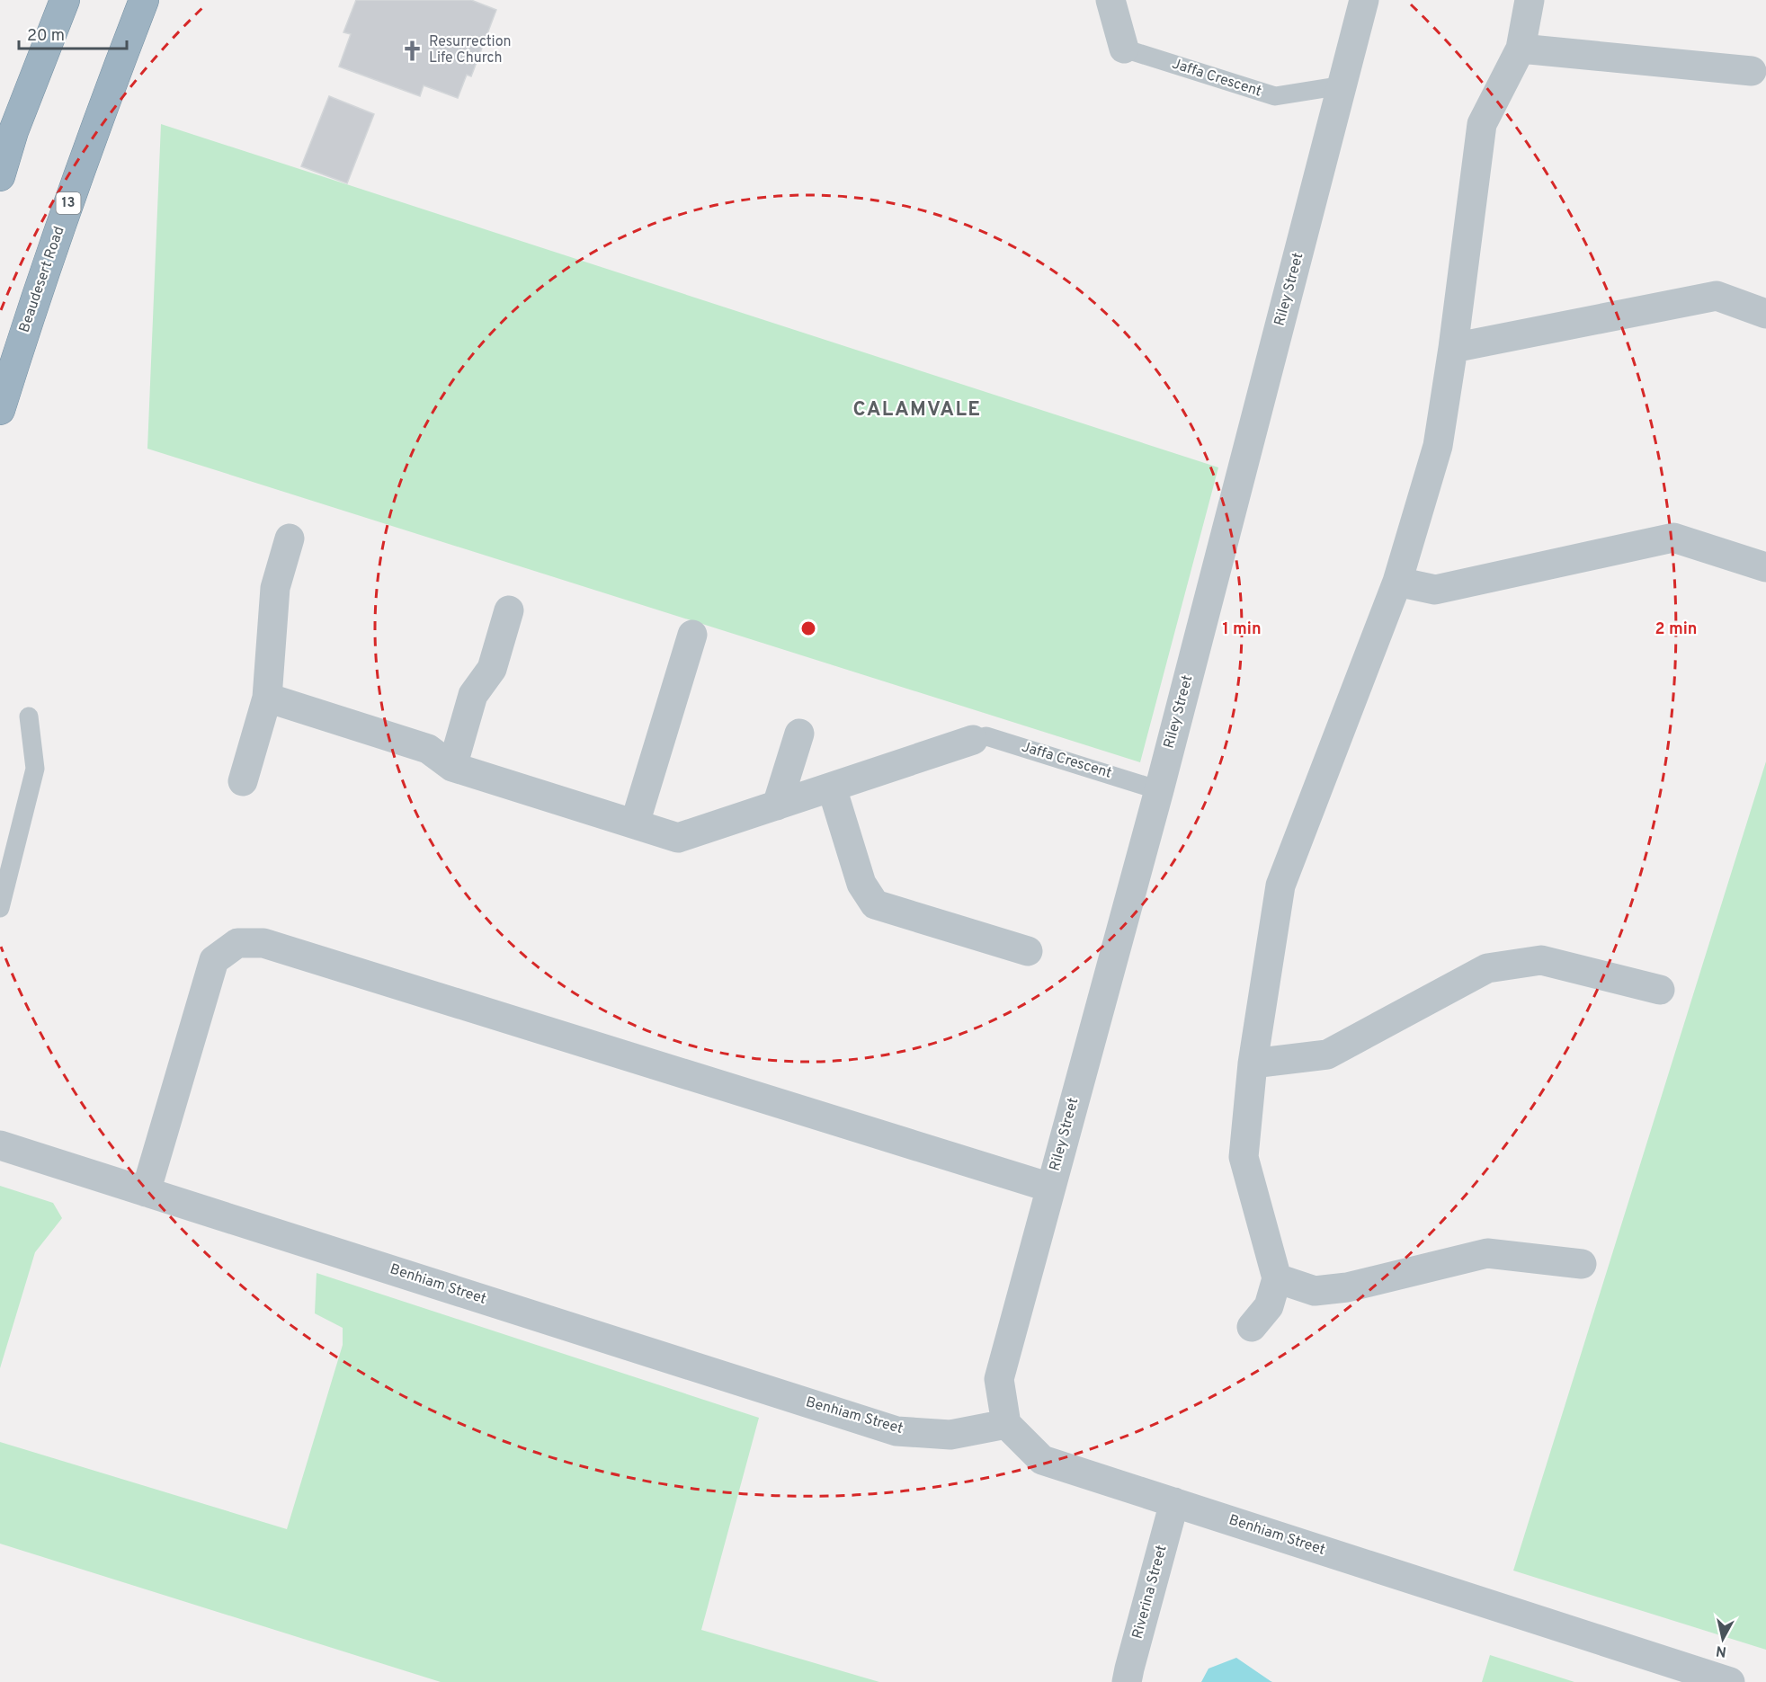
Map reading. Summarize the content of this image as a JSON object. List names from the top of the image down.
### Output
{
  "streets": {
    "highway": ["13", "Beaudesert Road"],
    "street": ["Riley Street", "Benhiam Street", "Riverina Street"],
    "lane": ["Jaffa Crescent"]
  },
  "crossings": [
    ["Jaffa Crescent", "Riley Street"],
    ["Riley Street", "Benhiam Street"],
    ["Benhiam Street", "Riverina Street"]
  ],
  "districts": ["CALAMVALE"],
  "places": {
    "church": ["Resurrection Life Church"]
  },
  "scale_bar": "20 m",
  "north": "bottom",
  "rings": ["1 min", "2 min"]
}
